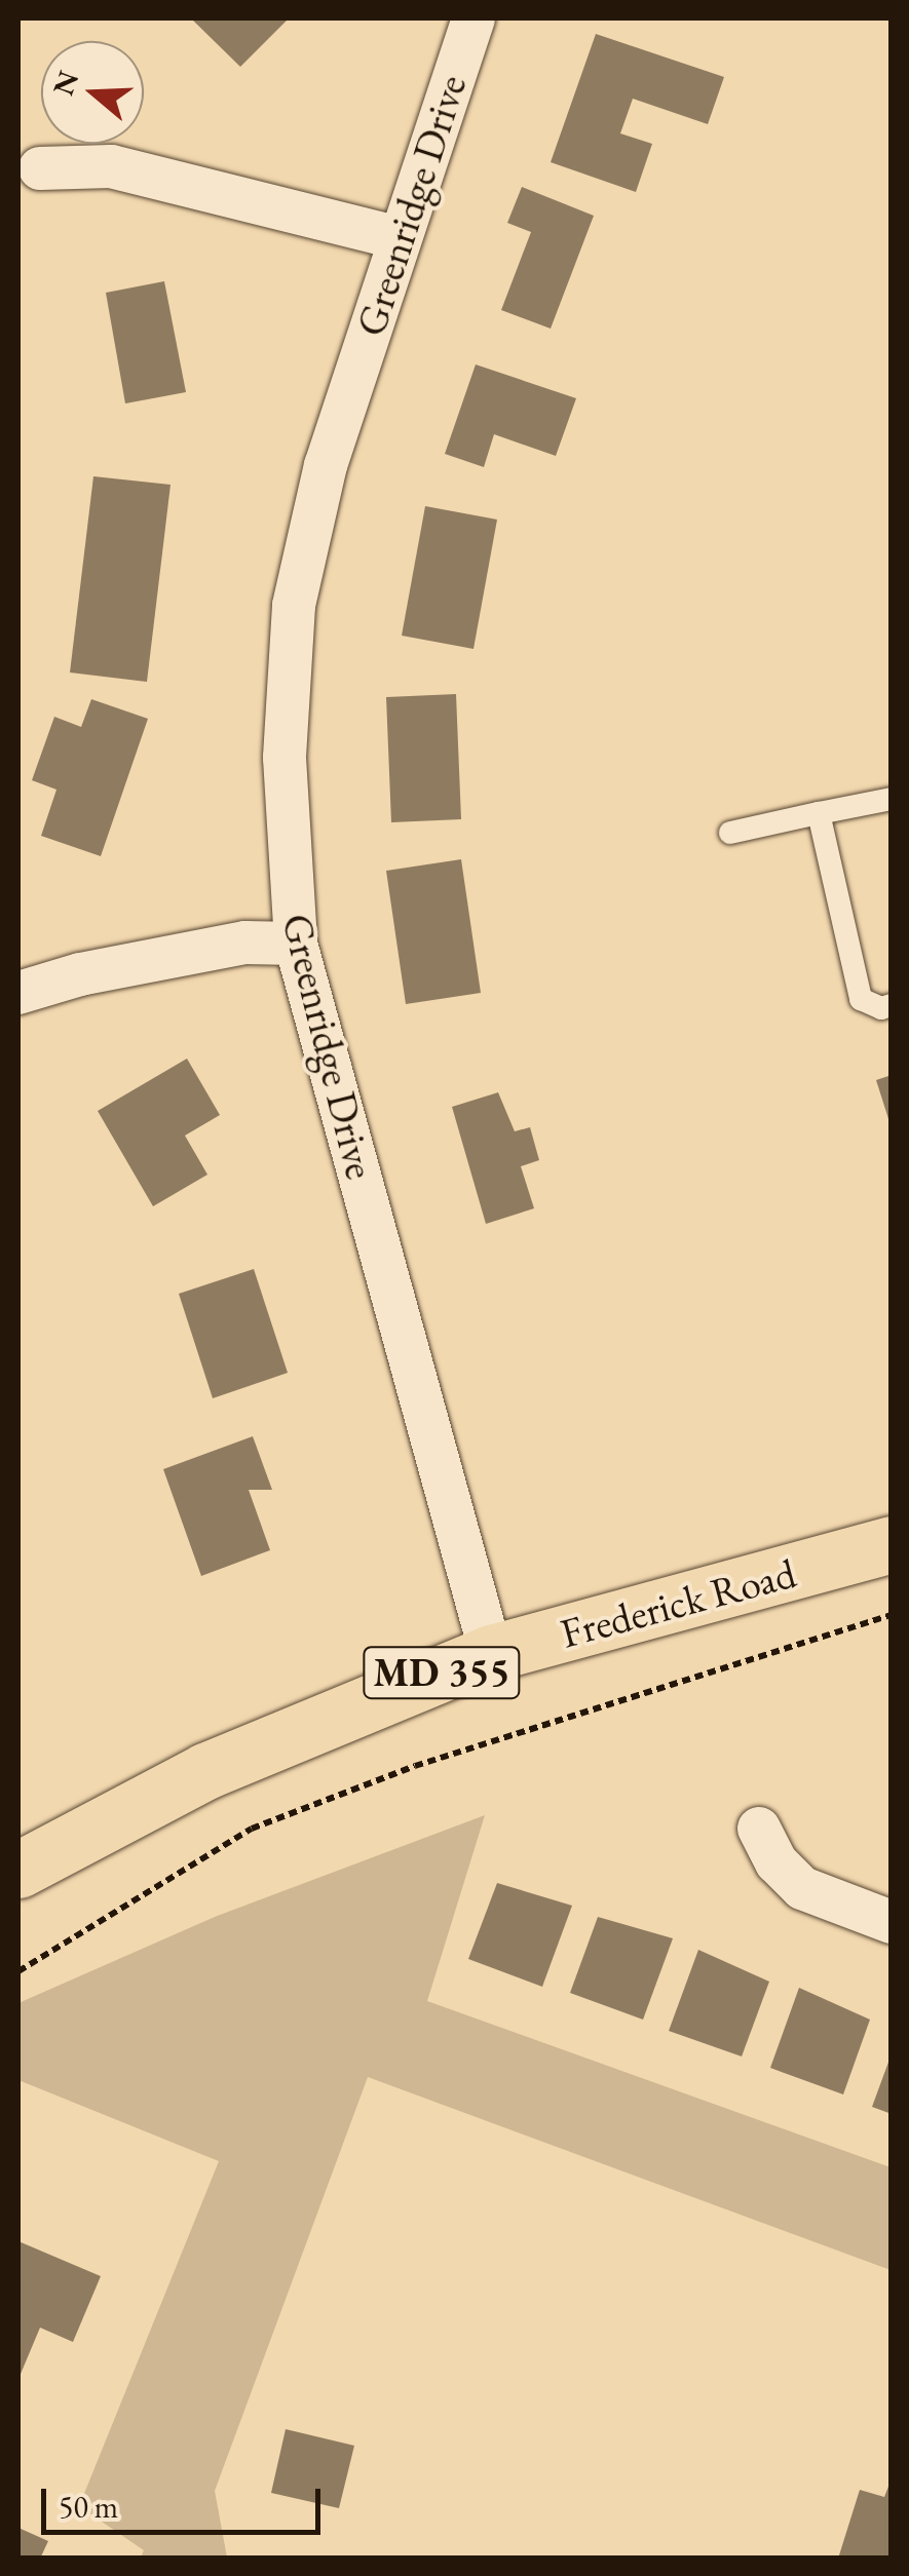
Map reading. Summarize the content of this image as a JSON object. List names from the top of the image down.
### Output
{
  "streets": {
    "main road": ["Frederick Road", "MD 355"],
    "street": ["Greenridge Drive"]
  },
  "crossings": [
    ["Greenridge Drive", "Frederick Road"]
  ],
  "scale_bar": "50 m",
  "north": "left"
}
